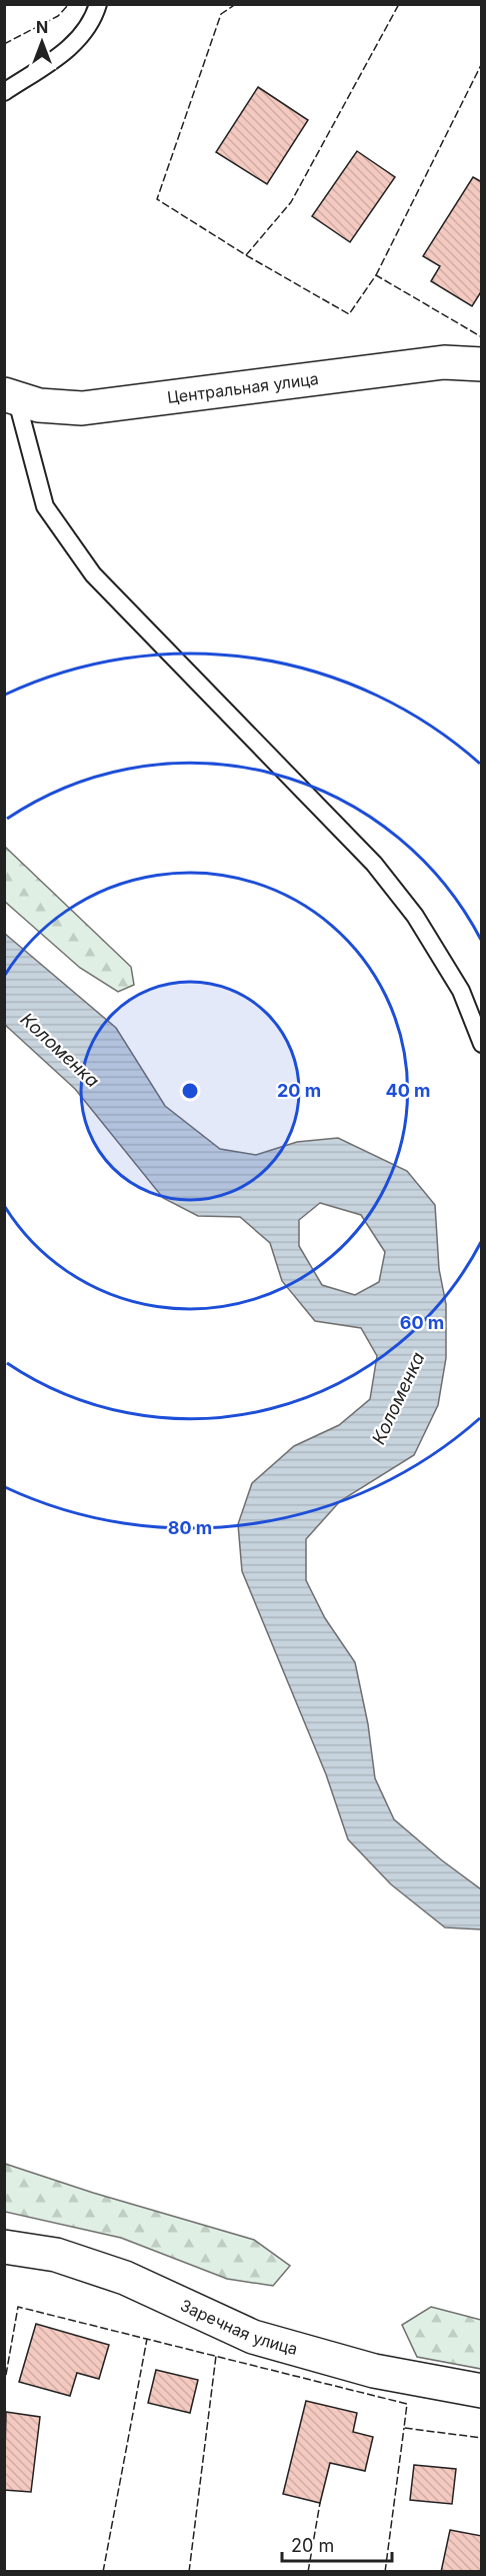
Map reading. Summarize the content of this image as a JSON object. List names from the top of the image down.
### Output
{
  "streets": {
    "street": ["Центральная улица", "Заречная улица"]
  },
  "water": ["Коломенка"],
  "scale_bar": "20 m",
  "north": "top",
  "rings": [
    "20 m",
    "40 m",
    "60 m",
    "80 m"
  ]
}
